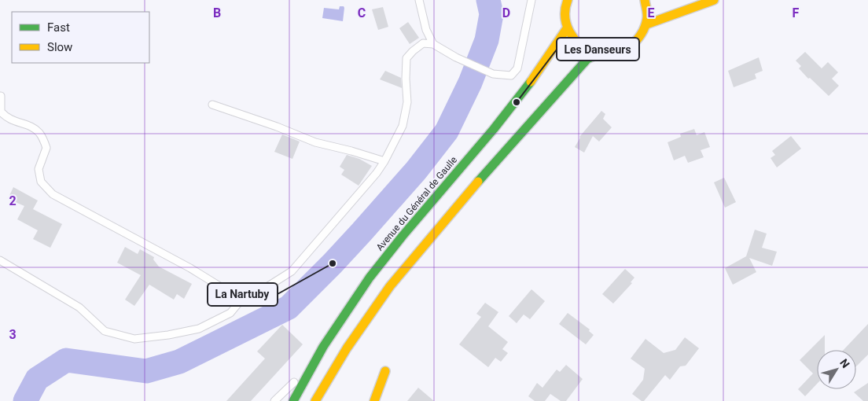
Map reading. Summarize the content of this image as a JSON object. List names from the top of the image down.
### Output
{
  "streets": {
    "main road": ["Avenue du Général de Gaulle"]
  },
  "places": ["Les Danseurs", "La Nartuby"],
  "legend": ["Fast", "Slow"],
  "north": "top right",
  "grid": {
    "columns": [
      "B",
      "C",
      "D",
      "E",
      "F"
    ],
    "rows": ["2", "3"]
  }
}
